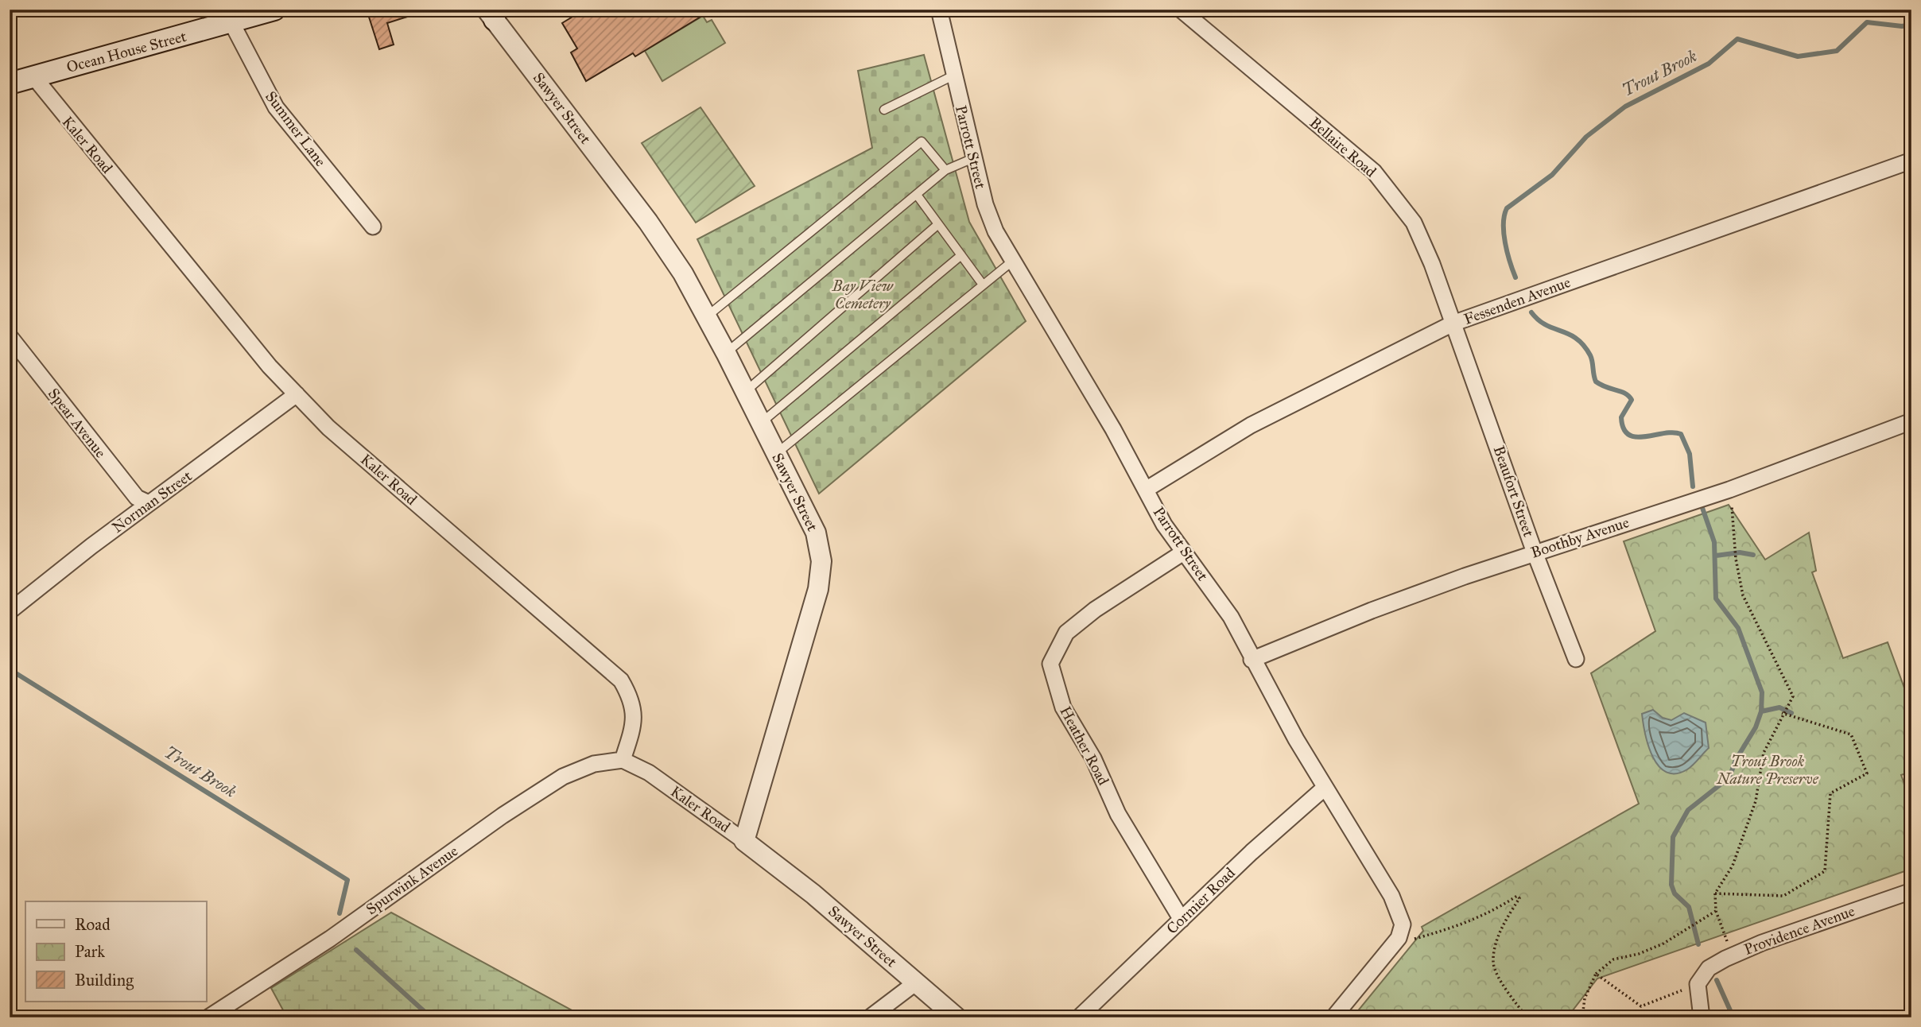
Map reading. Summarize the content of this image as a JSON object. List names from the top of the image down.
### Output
{
  "streets": {
    "main road": ["Ocean House Street"],
    "street": [
      "Sawyer Street",
      "Summer Lane",
      "Kaler Road",
      "Parrott Street",
      "Bellaire Road",
      "Fessenden Avenue",
      "Spear Avenue",
      "Beaufort Street",
      "Norman Street",
      "Boothby Avenue",
      "Heather Road",
      "Spurwink Avenue",
      "Cormier Road",
      "Providence Avenue"
    ]
  },
  "crossings": [
    ["Ocean House Street", "Summer Lane"],
    ["Ocean House Street", "Kaler Road"],
    ["Sawyer Street", "Kaler Road"],
    ["Kaler Road", "Norman Street"],
    ["Kaler Road", "Spurwink Avenue"],
    ["Parrott Street", "Fessenden Avenue"],
    ["Parrott Street", "Boothby Avenue"],
    ["Parrott Street", "Heather Road"],
    ["Parrott Street", "Cormier Road"],
    ["Bellaire Road", "Fessenden Avenue"],
    ["Bellaire Road", "Beaufort Street"],
    ["Fessenden Avenue", "Beaufort Street"],
    ["Spear Avenue", "Norman Street"],
    ["Beaufort Street", "Boothby Avenue"],
    ["Heather Road", "Cormier Road"]
  ],
  "water": ["Trout Brook"],
  "parks": ["Bay View Cemetery", "Trout Brook Nature Preserve"],
  "legend": ["Road", "Park", "Building"]
}
